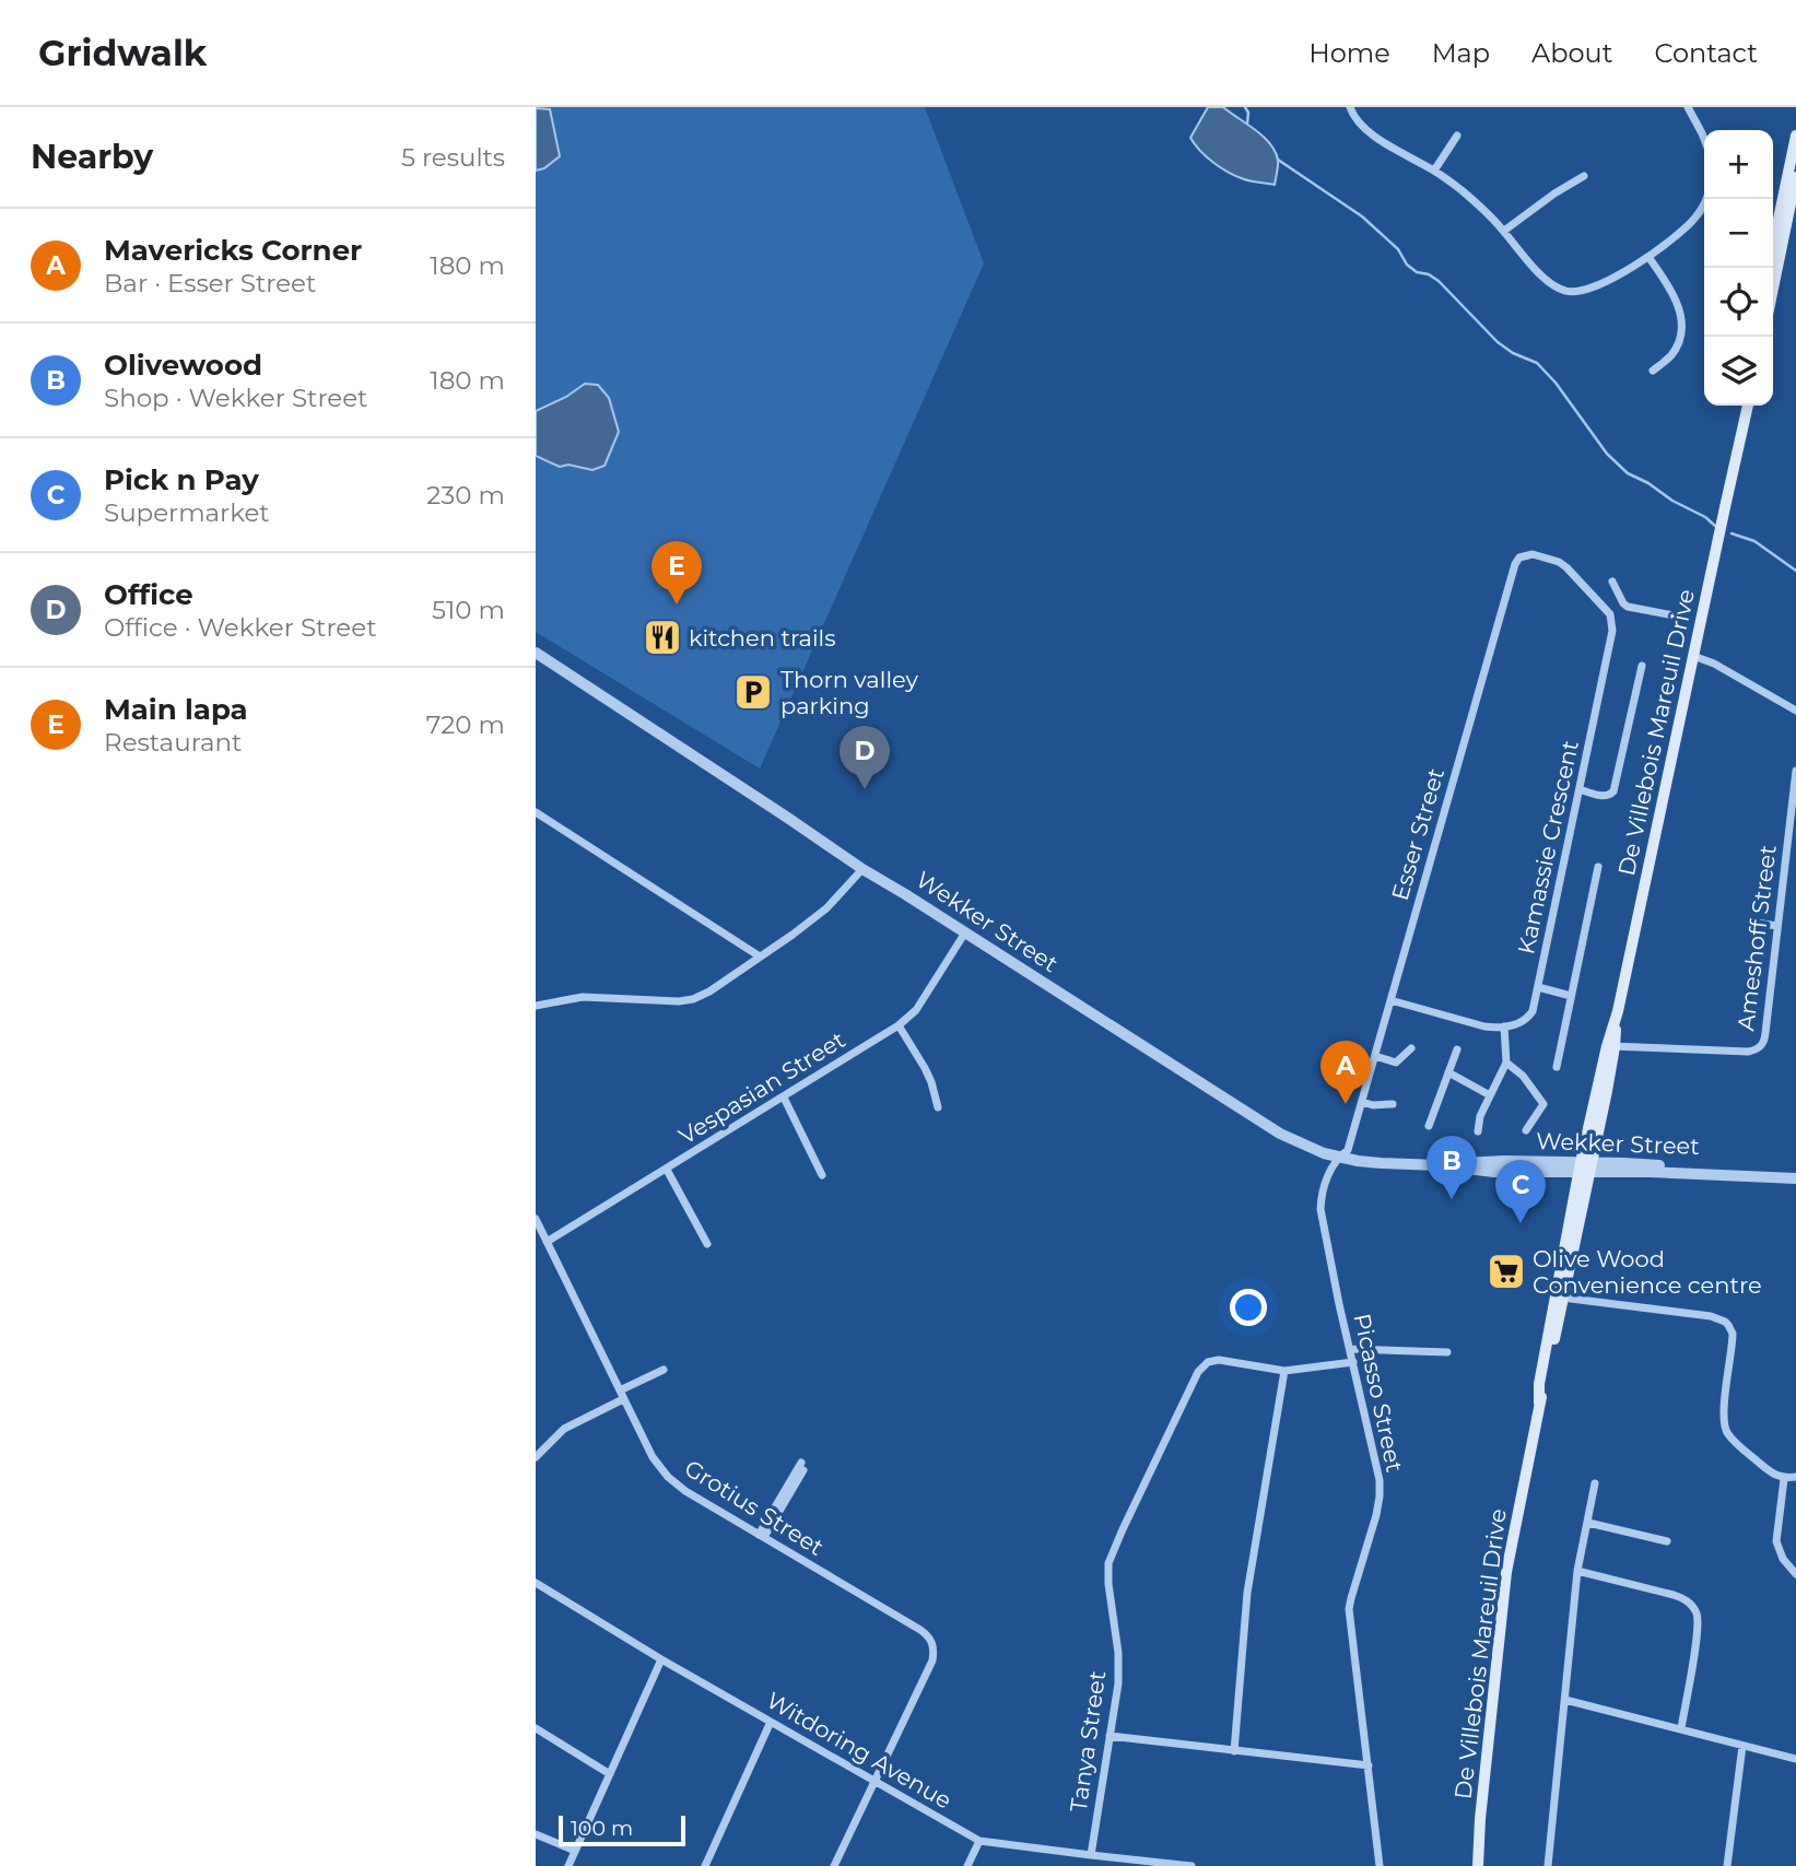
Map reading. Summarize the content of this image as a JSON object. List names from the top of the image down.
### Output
{
  "streets": {
    "main road": ["De Villebois Mareuil Drive"],
    "street": [
      "Esser Street",
      "Kamassie Crescent",
      "Wekker Street",
      "Ameshoff Street",
      "Vespasian Street",
      "Picasso Street",
      "Grotius Street",
      "Tanya Street",
      "Witdoring Avenue"
    ]
  },
  "crossings": [
    ["De Villebois Mareuil Drive", "Wekker Street"],
    ["De Villebois Mareuil Drive", "Ameshoff Street"],
    ["Esser Street", "Kamassie Crescent"],
    ["Esser Street", "Wekker Street"],
    ["Esser Street", "Picasso Street"],
    ["Wekker Street", "Vespasian Street"],
    ["Wekker Street", "Picasso Street"],
    ["Vespasian Street", "Grotius Street"],
    ["Grotius Street", "Witdoring Avenue"],
    ["Tanya Street", "Witdoring Avenue"]
  ],
  "places": {
    "restaurant": ["kitchen trails"],
    "parking": ["Thorn valley parking"],
    "supermarket": ["Olive Wood Convenience centre"]
  },
  "scale_bar": "100 m",
  "page": {
    "header": "Gridwalk",
    "nav": [
      "Home",
      "Map",
      "About",
      "Contact"
    ],
    "heading": ["Nearby", "5 results"],
    "map_buttons": ["+", "−"],
    "list": [
      {
        "mark": "A",
        "name": "Mavericks Corner",
        "note": "Bar · Esser Street",
        "value": "180 m"
      },
      {
        "mark": "B",
        "name": "Olivewood",
        "note": "Shop · Wekker Street",
        "value": "180 m"
      },
      {
        "mark": "C",
        "name": "Pick n Pay",
        "note": "Supermarket",
        "value": "230 m"
      },
      {
        "mark": "D",
        "name": "Office",
        "note": "Office · Wekker Street",
        "value": "510 m"
      },
      {
        "mark": "E",
        "name": "Main lapa",
        "note": "Restaurant",
        "value": "720 m"
      }
    ],
    "pins": [
      "E",
      "D",
      "A",
      "B",
      "C"
    ],
    "scale": "100 m"
  }
}
